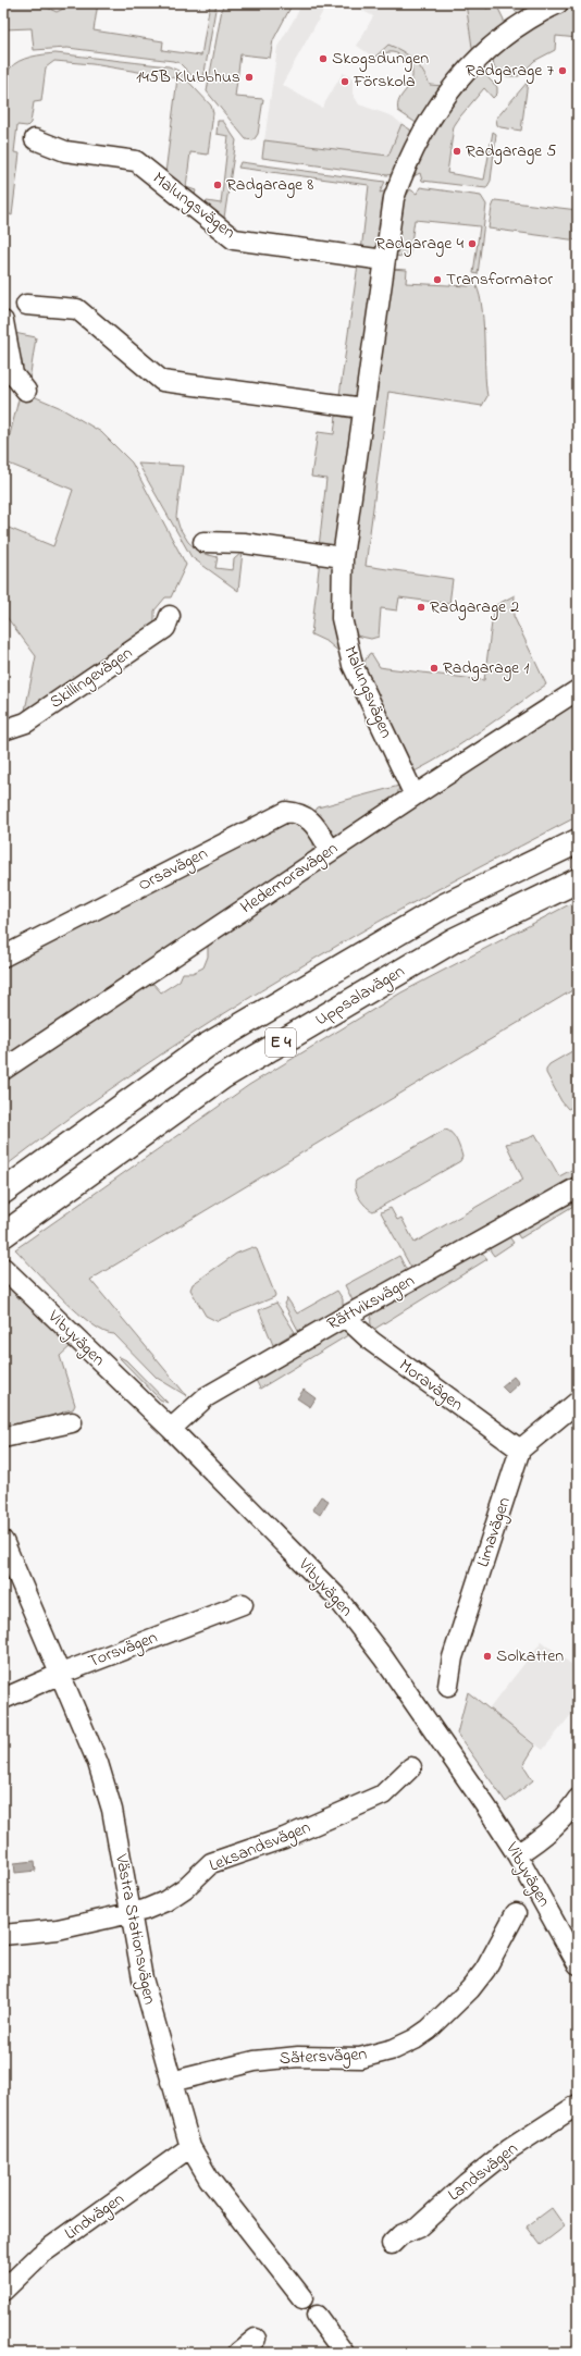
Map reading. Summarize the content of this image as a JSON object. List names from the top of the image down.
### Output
{
  "streets": {
    "highway": ["Uppsalavägen", "E 4"],
    "street": [
      "Malungsvägen",
      "Skillingevägen",
      "Orsavägen",
      "Hedemoravägen",
      "Rättviksvägen",
      "Vibyvägen",
      "Moravägen",
      "Limavägen",
      "Torsvägen",
      "Leksandsvägen",
      "Västra Stationsvägen",
      "Sätersvägen",
      "Landsvägen",
      "Lindvägen"
    ]
  },
  "crossings": [
    ["Malungsvägen", "Hedemoravägen"],
    ["Orsavägen", "Hedemoravägen"],
    ["Rättviksvägen", "Vibyvägen"],
    ["Rättviksvägen", "Moravägen"],
    ["Moravägen", "Limavägen"],
    ["Torsvägen", "Västra Stationsvägen"],
    ["Leksandsvägen", "Västra Stationsvägen"],
    ["Västra Stationsvägen", "Sätersvägen"],
    ["Västra Stationsvägen", "Lindvägen"]
  ],
  "places": [
    "Skogsdungen",
    "Radgarage 7",
    "145B Klubbhus",
    "Förskola",
    "Radgarage 5",
    "Radgarage 8",
    "Radgarage 4",
    "Transformator",
    "Radgarage 2",
    "Radgarage 1",
    "Solkatten"
  ]
}
